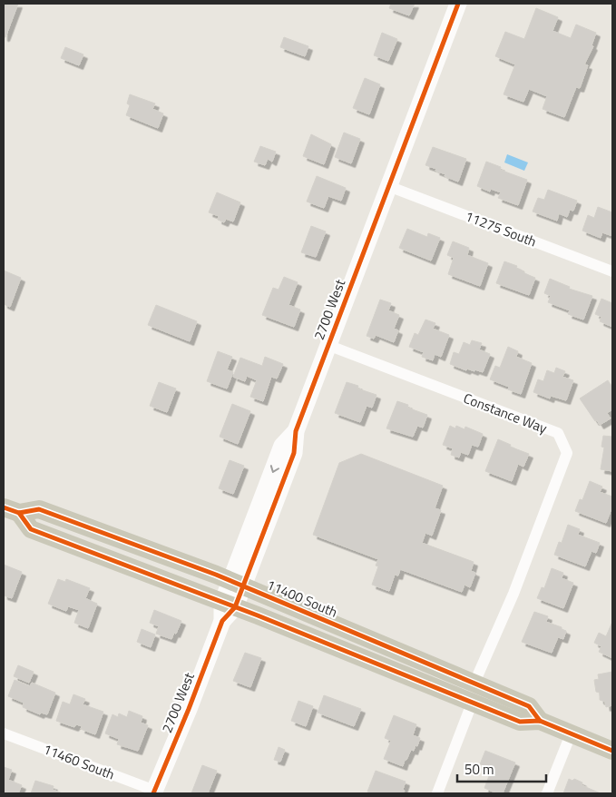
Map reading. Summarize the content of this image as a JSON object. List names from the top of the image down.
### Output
{
  "streets": {
    "main road": ["2700 West", "11400 South"],
    "street": ["11275 South", "Constance Way", "11460 South"]
  },
  "crossings": [
    ["11275 South", "2700 West"],
    ["2700 West", "Constance Way"],
    ["2700 West", "11400 South"],
    ["2700 West", "11460 South"],
    ["Constance Way", "11400 South"]
  ],
  "scale_bar": "50 m"
}
